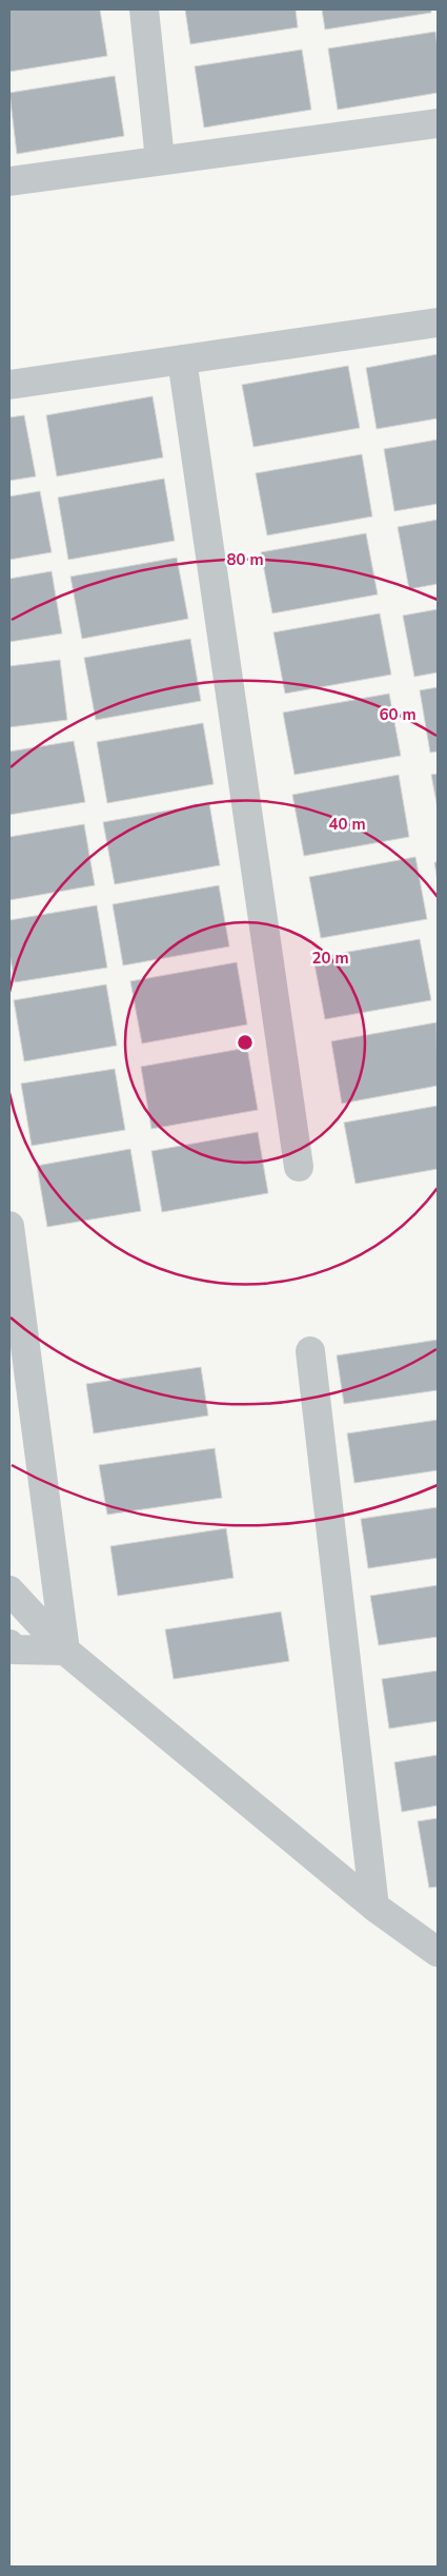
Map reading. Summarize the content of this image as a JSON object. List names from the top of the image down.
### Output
{
  "rings": [
    "80 m",
    "60 m",
    "40 m",
    "20 m"
  ]
}
